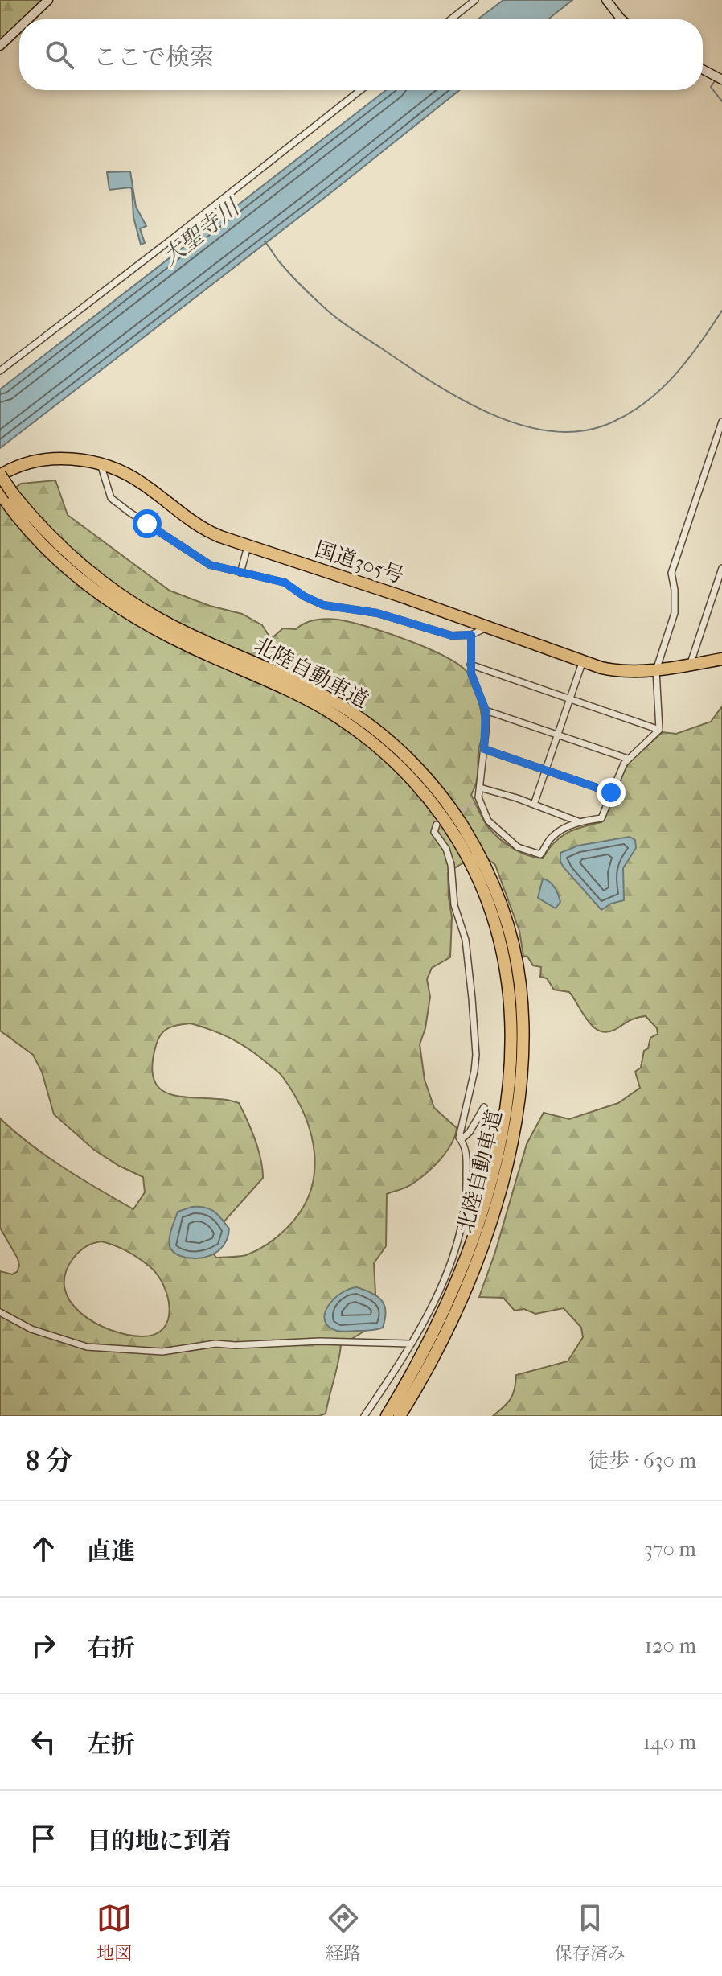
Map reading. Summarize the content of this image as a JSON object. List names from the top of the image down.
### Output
{
  "streets": {
    "highway": ["国道305号", "北陸自動車道"]
  },
  "crossings": [
    ["国道305号", "北陸自動車道"]
  ],
  "water": ["大聖寺川"],
  "page": {
    "search": "ここで検索",
    "heading": ["8 分", "徒歩 · 630 m"],
    "list": [
      ["直進", "370 m"],
      ["右折", "120 m"],
      ["左折", "140 m"],
      "目的地に到着"
    ],
    "nav": ["地図", "経路", "保存済み"]
  }
}
